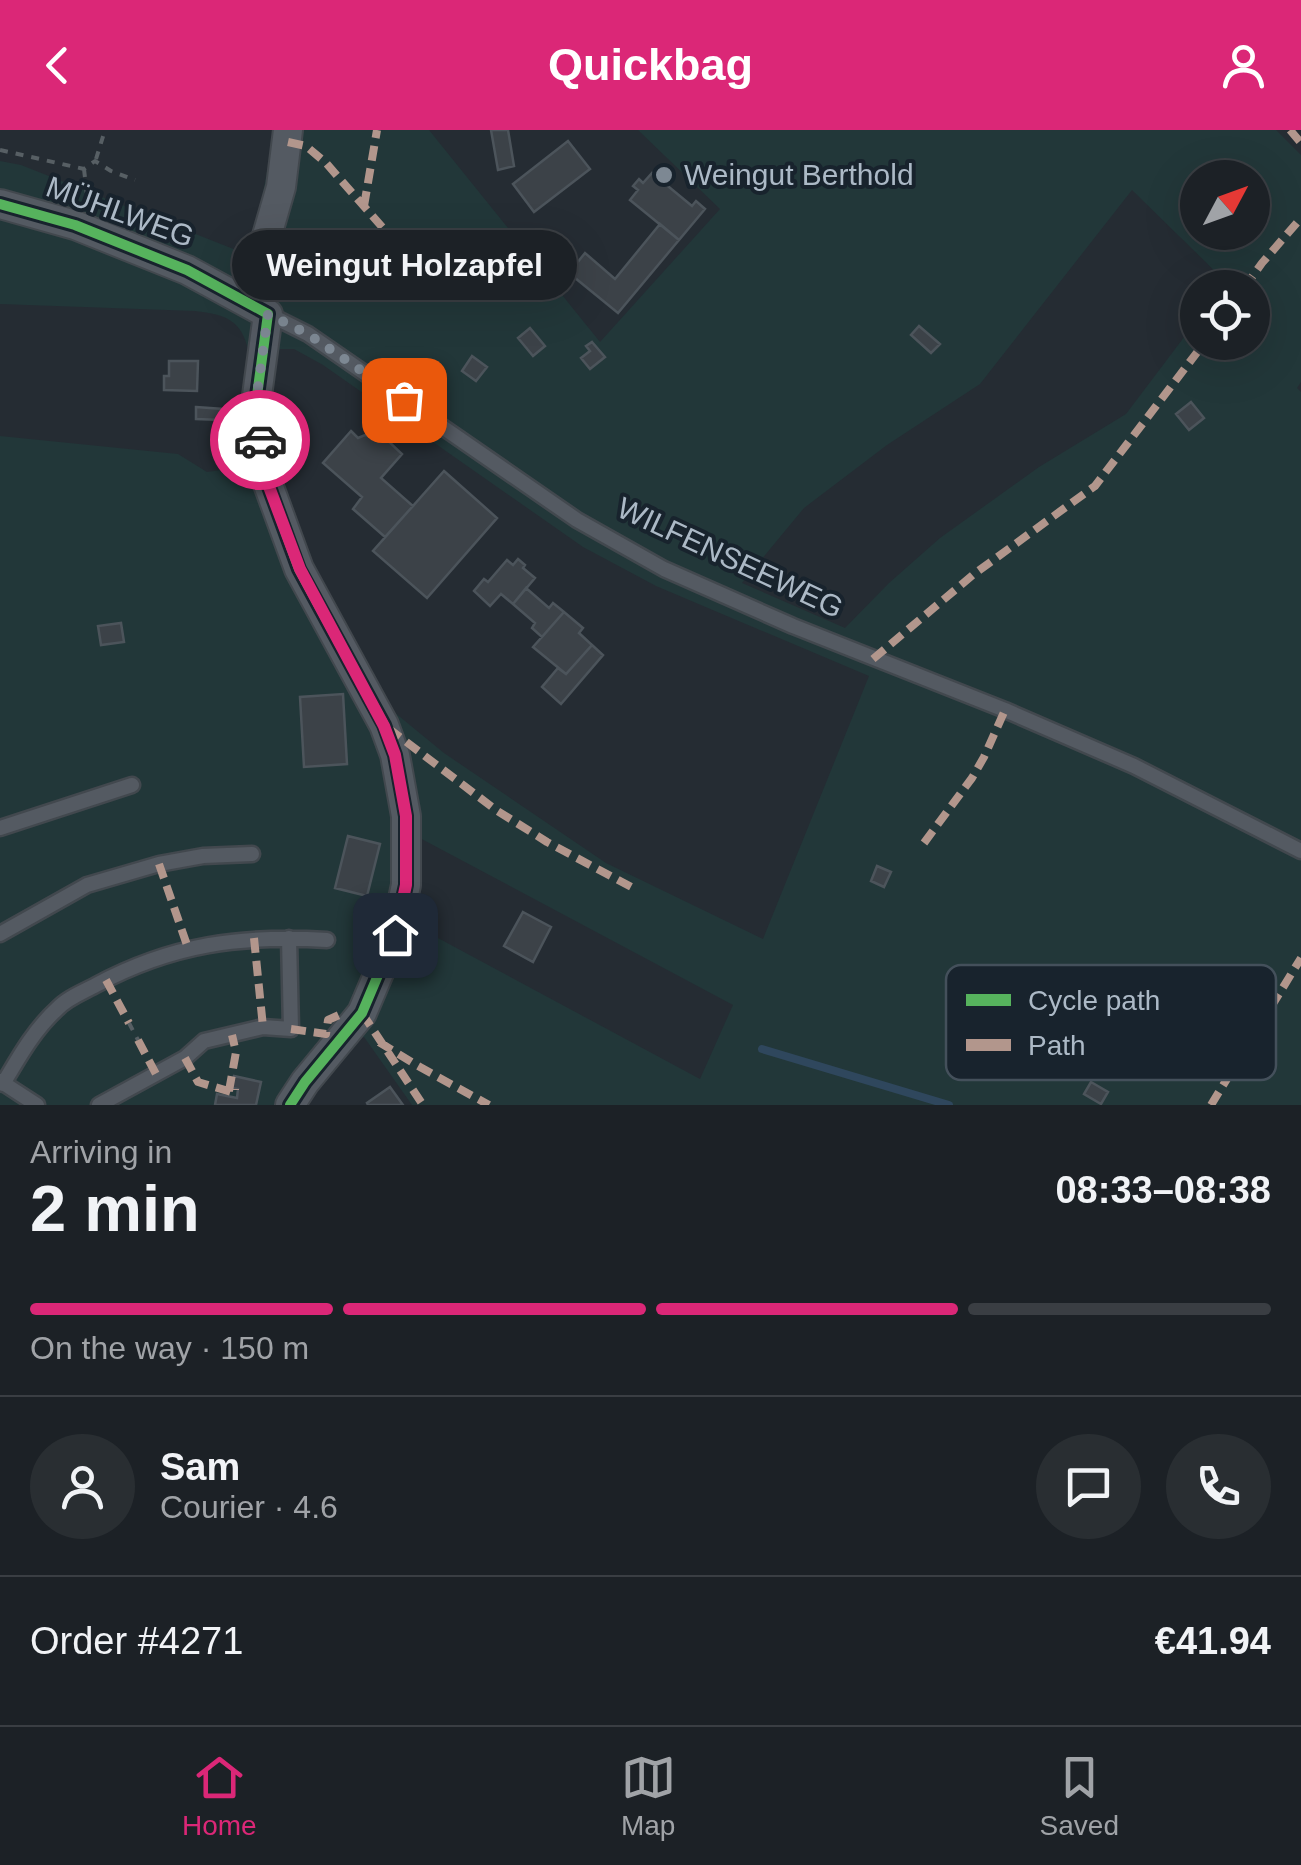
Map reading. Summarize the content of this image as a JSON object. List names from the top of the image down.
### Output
{
  "streets": {
    "street": ["MÜHLWEG"],
    "lane": ["WILFENSEEWEG"]
  },
  "crossings": [
    ["MÜHLWEG", "WILFENSEEWEG"]
  ],
  "places": ["Weingut Berthold", "Weingut Holzapfel"],
  "legend": ["Cycle path", "Path"],
  "north": "top right",
  "page": {
    "header": "Quickbag",
    "bubble": "Weingut Holzapfel",
    "heading": ["2 min", "Arriving in", "08:33–08:38"],
    "panel": [
      "Sam",
      "Courier · 4.6",
      "Order #4271",
      "€41.94"
    ],
    "bar": "On the way · 150 m",
    "tabs": ["Home", "Map", "Saved"]
  }
}
